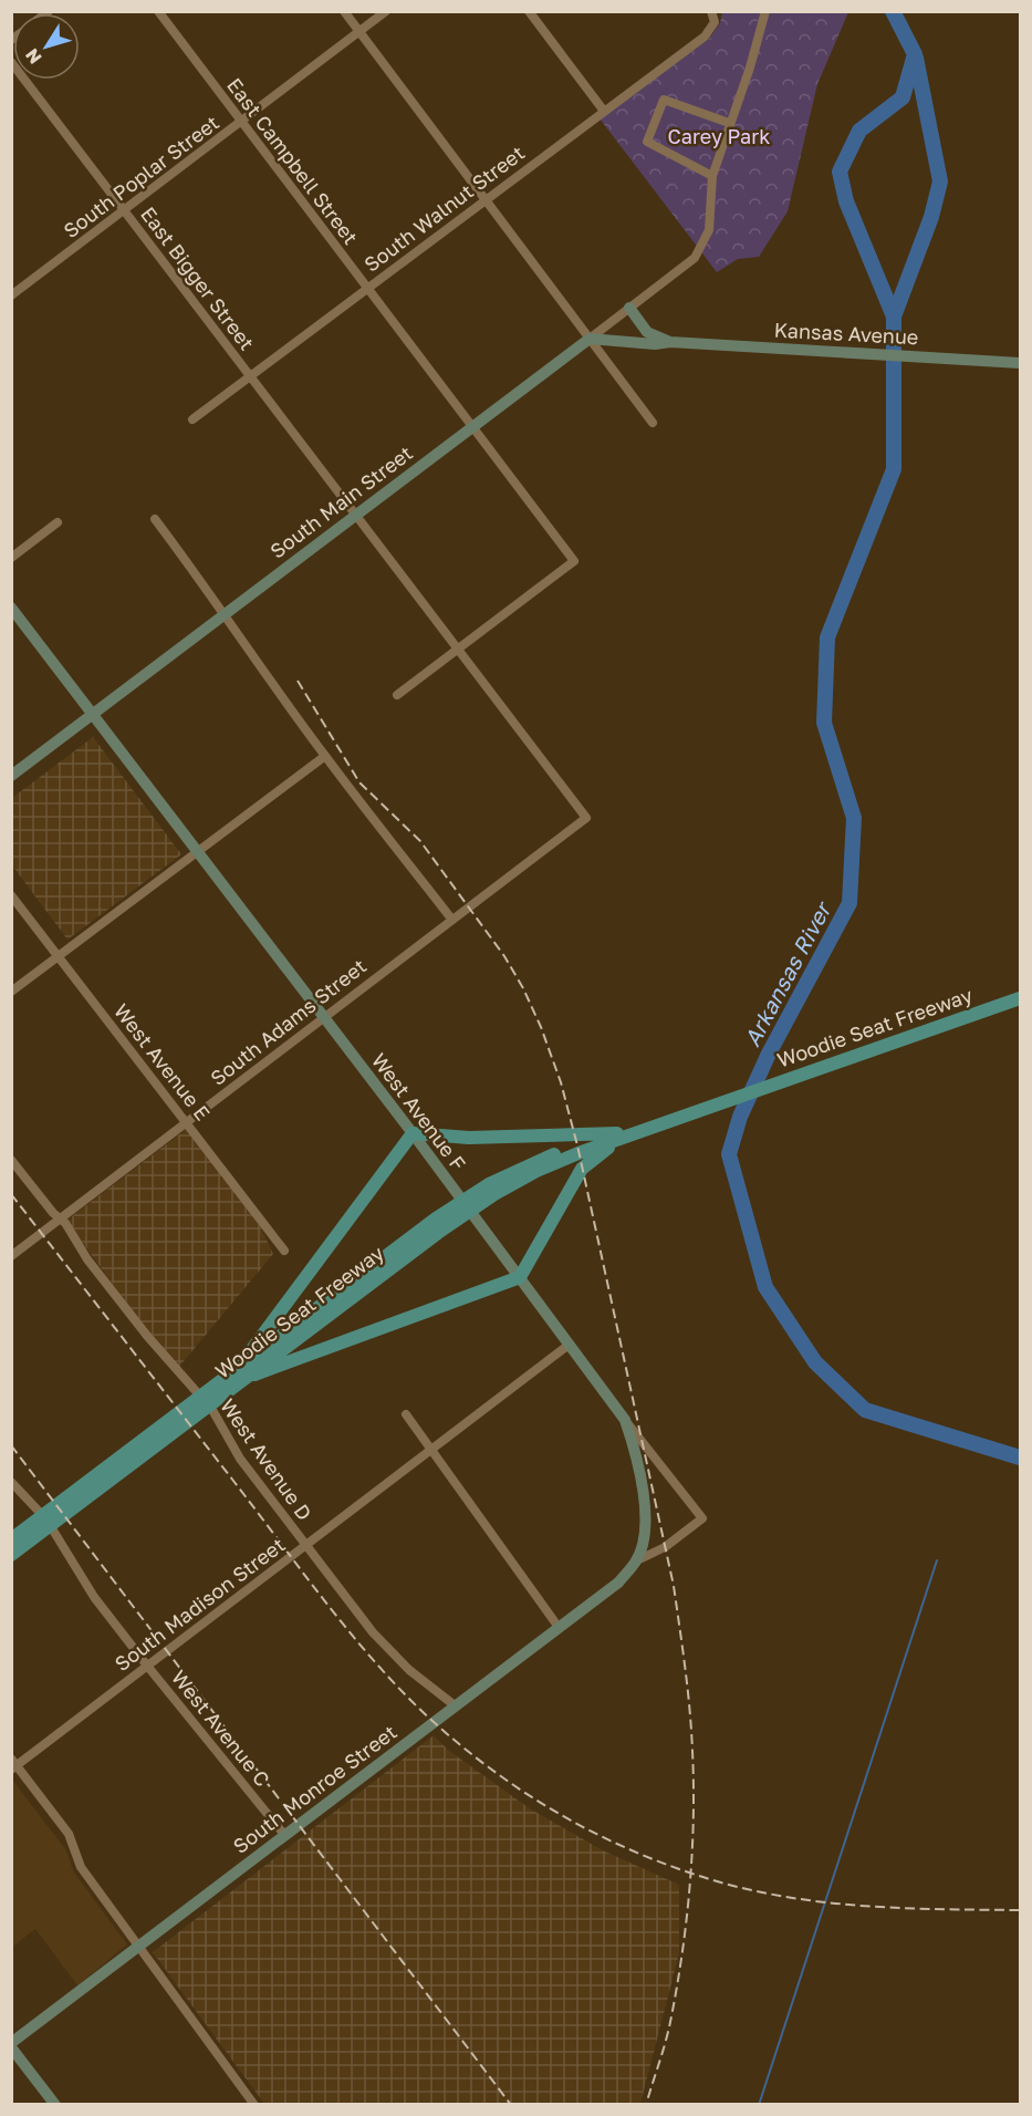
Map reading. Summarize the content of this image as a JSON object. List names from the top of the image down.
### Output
{
  "streets": {
    "main road": ["Woodie Seat Freeway"],
    "street": [
      "East Campbell Street",
      "South Poplar Street",
      "South Walnut Street",
      "East Bigger Street",
      "Kansas Avenue",
      "South Main Street",
      "South Adams Street",
      "West Avenue E",
      "West Avenue F",
      "West Avenue D",
      "South Madison Street",
      "West Avenue C",
      "South Monroe Street"
    ]
  },
  "crossings": [
    ["East Campbell Street", "South Poplar Street"],
    ["East Campbell Street", "South Walnut Street"],
    ["East Campbell Street", "East Bigger Street"],
    ["East Campbell Street", "South Main Street"],
    ["South Poplar Street", "East Bigger Street"],
    ["South Walnut Street", "East Bigger Street"],
    ["East Bigger Street", "South Main Street"],
    ["East Bigger Street", "South Adams Street"],
    ["South Main Street", "West Avenue F"],
    ["South Adams Street", "West Avenue E"],
    ["South Adams Street", "West Avenue F"],
    ["South Adams Street", "West Avenue D"],
    ["West Avenue F", "South Madison Street"],
    ["West Avenue F", "South Monroe Street"],
    ["West Avenue D", "South Madison Street"],
    ["West Avenue D", "South Monroe Street"],
    ["South Madison Street", "West Avenue C"],
    ["West Avenue C", "South Monroe Street"]
  ],
  "water": ["Arkansas River"],
  "parks": ["Carey Park"],
  "north": "bottom left"
}
